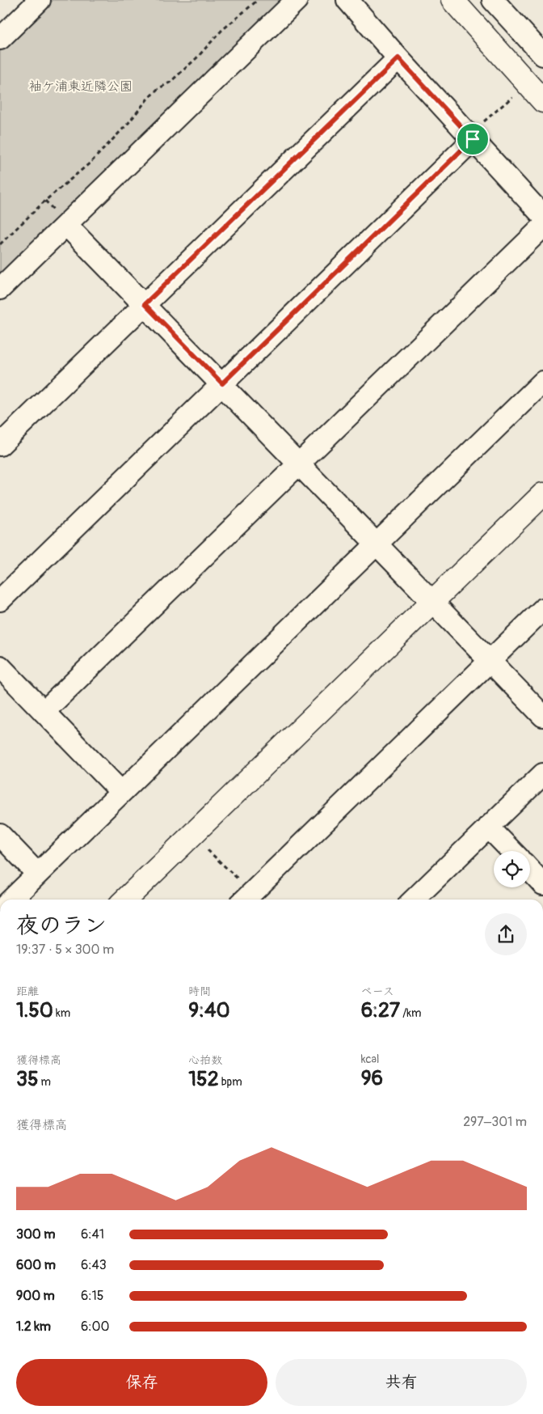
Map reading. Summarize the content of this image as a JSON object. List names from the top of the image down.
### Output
{
  "parks": ["袖ケ浦東近隣公園"],
  "page": {
    "heading": ["夜のラン", "19:37 · 5 × 300 m"],
    "stats": [
      ["距離", "1.50 km"],
      ["時間", "9:40"],
      ["ペース", "6:27 /km"],
      ["獲得標高", "35 m"],
      ["心拍数", "152 bpm"],
      ["kcal", "96"]
    ],
    "chart": ["獲得標高", "297–301 m"],
    "list": [
      {
        "name": "300 m",
        "note": "6:41"
      },
      {
        "name": "600 m",
        "note": "6:43"
      },
      {
        "name": "900 m",
        "note": "6:15"
      },
      {
        "name": "1.2 km",
        "note": "6:00"
      }
    ],
    "buttons": ["保存", "共有"]
  }
}
